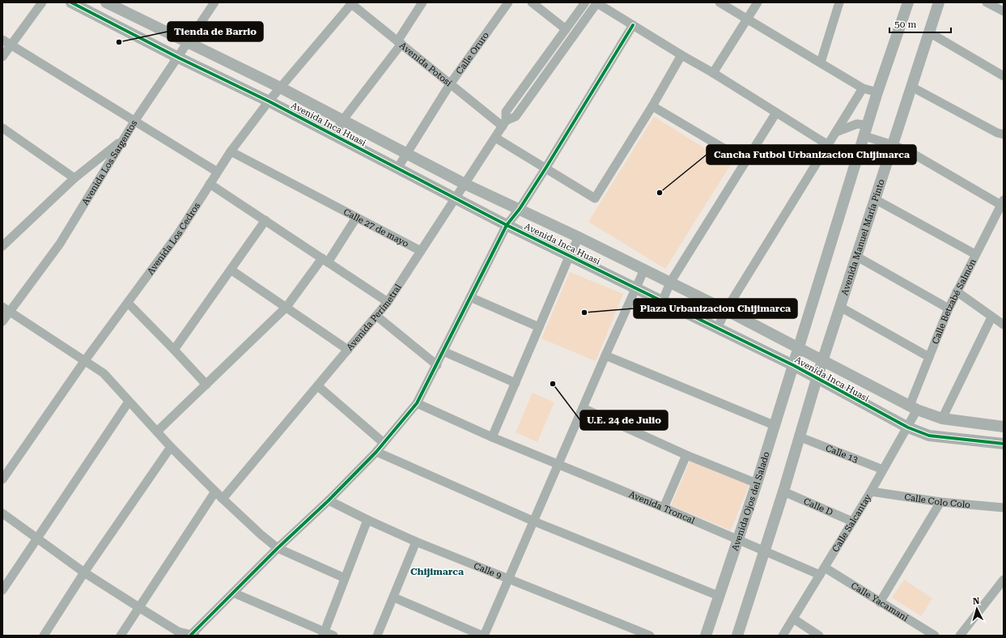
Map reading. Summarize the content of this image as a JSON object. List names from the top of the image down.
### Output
{
  "streets": {
    "street": [
      "Calle Oruro",
      "Avenida Potosí",
      "Avenida Inca Huasi",
      "Avenida Los Sargentos",
      "Calle 27 de mayo",
      "Avenida Manuel María Pinto",
      "Avenida Los Cedros",
      "Calle Betzabé Salmón",
      "Avenida Perímetral",
      "Calle 13",
      "Avenida Ojos del Salado",
      "Calle Colo Colo",
      "Calle D",
      "Avenida Troncal",
      "Calle Salcantay",
      "Calle 9",
      "Calle Yacamani"
    ]
  },
  "crossings": [
    ["Calle Oruro", "Avenida Potosí"],
    ["Calle Oruro", "Avenida Inca Huasi"],
    ["Avenida Potosí", "Avenida Los Cedros"],
    ["Avenida Potosí", "Avenida Perímetral"],
    ["Avenida Inca Huasi", "Avenida Los Sargentos"],
    ["Avenida Inca Huasi", "Avenida Manuel María Pinto"],
    ["Avenida Inca Huasi", "Avenida Los Cedros"],
    ["Avenida Inca Huasi", "Calle Betzabé Salmón"],
    ["Avenida Inca Huasi", "Avenida Perímetral"],
    ["Avenida Inca Huasi", "Avenida Ojos del Salado"],
    ["Avenida Inca Huasi", "Calle Salcantay"],
    ["Calle 27 de mayo", "Avenida Los Cedros"],
    ["Calle 27 de mayo", "Avenida Perímetral"],
    ["Calle Betzabé Salmón", "Calle Salcantay"],
    ["Calle 13", "Calle Salcantay"],
    ["Avenida Ojos del Salado", "Avenida Troncal"],
    ["Calle Colo Colo", "Calle Salcantay"],
    ["Calle D", "Calle Salcantay"],
    ["Avenida Troncal", "Calle Yacamani"],
    ["Calle Salcantay", "Calle Yacamani"]
  ],
  "districts": ["Chijimarca"],
  "places": [
    "Tienda de Barrio",
    "Cancha Futbol Urbanizacion Chijimarca",
    "Plaza Urbanizacion Chijimarca",
    "U.E. 24 de Julio"
  ],
  "scale_bar": "50 m",
  "north": "top"
}
